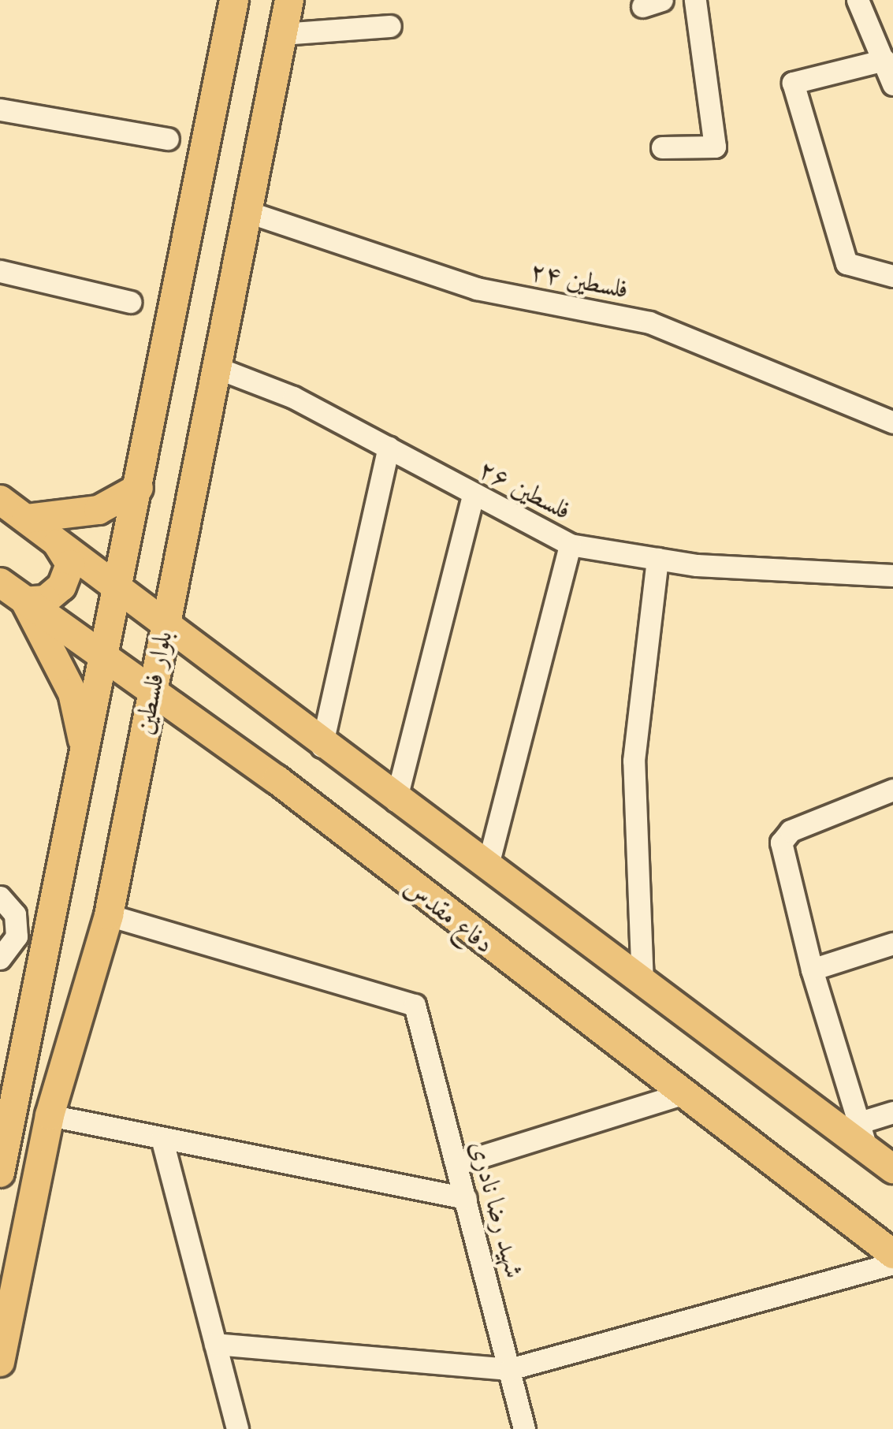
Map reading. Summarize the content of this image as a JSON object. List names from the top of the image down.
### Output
{
  "streets": {
    "main road": ["بلوار فلسطین", "دفاع مقدس"],
    "street": ["فلسطین ۲۴", "فلسطین ۲۶", "شهید رضا نادری"]
  },
  "crossings": [
    ["فلسطین ۲۴", "بلوار فلسطین"],
    ["فلسطین ۲۶", "بلوار فلسطین"],
    ["بلوار فلسطین", "دفاع مقدس"],
    ["بلوار فلسطین", "شهید رضا نادری"]
  ]
}
